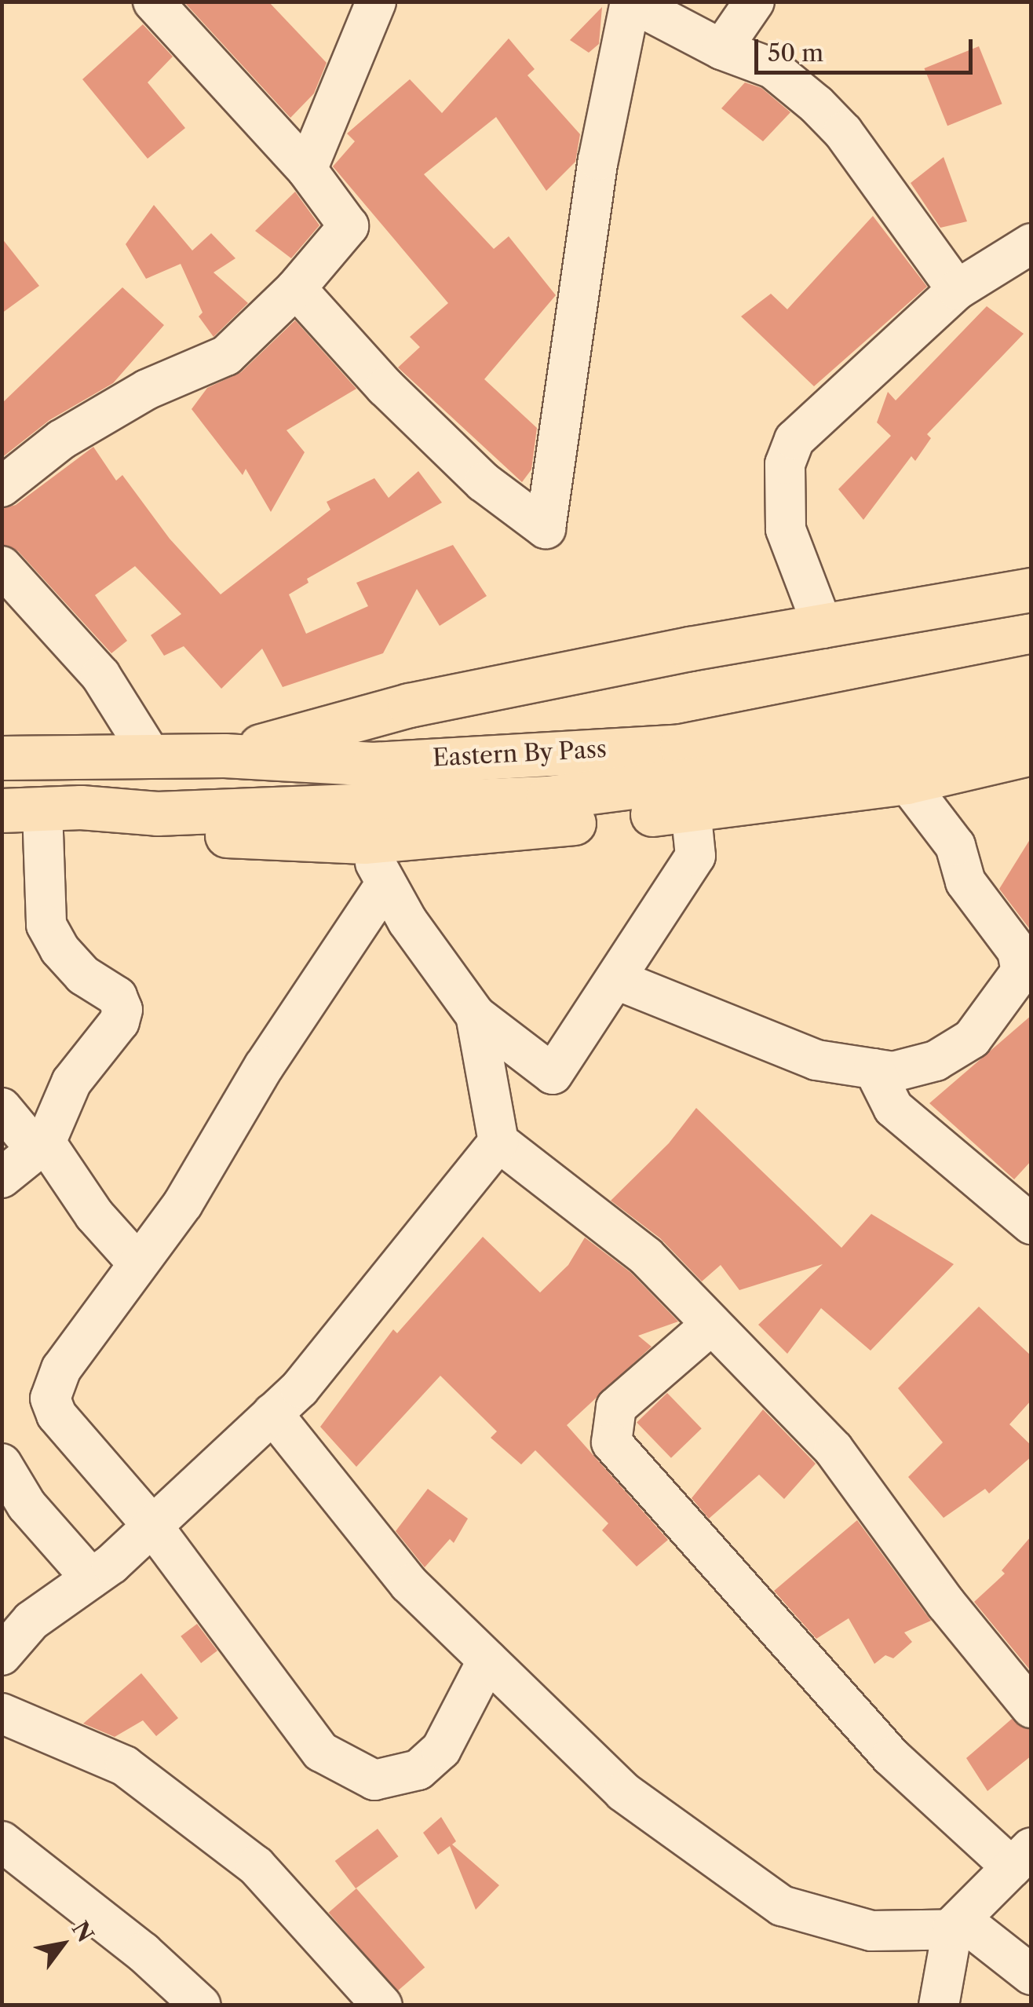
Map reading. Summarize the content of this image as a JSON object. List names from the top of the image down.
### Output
{
  "streets": {
    "main road": ["Eastern By Pass"]
  },
  "scale_bar": "50 m",
  "north": "top right"
}
